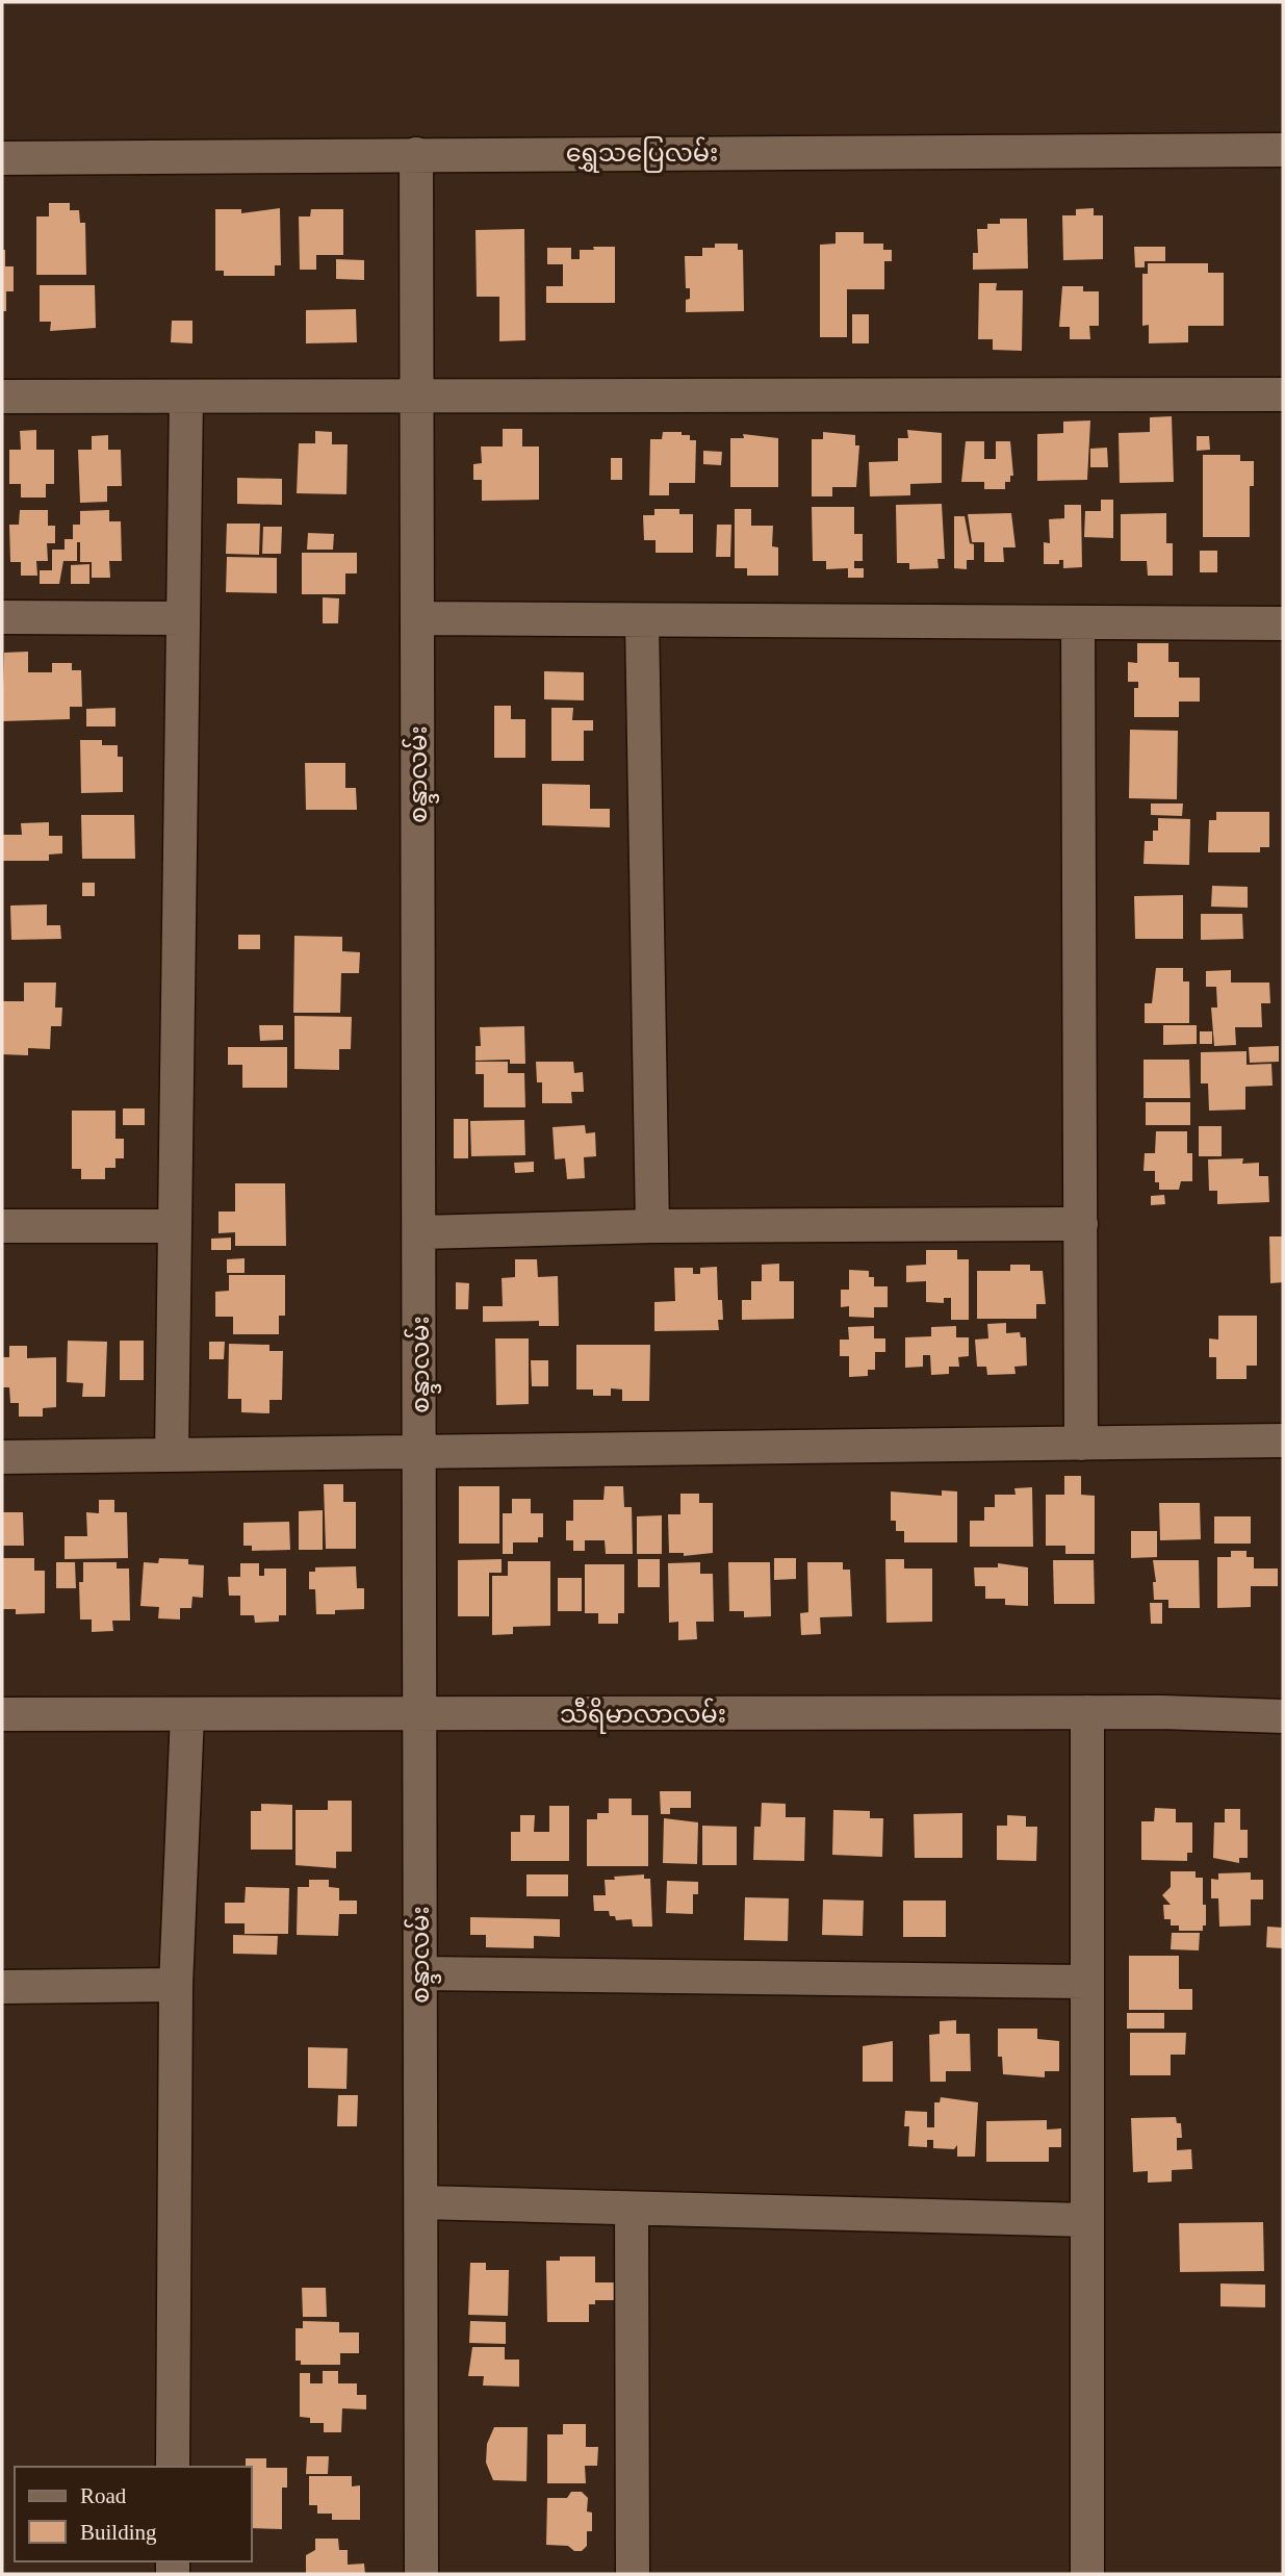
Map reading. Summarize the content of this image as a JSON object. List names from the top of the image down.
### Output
{
  "streets": {
    "street": ["ရွှေသပြေလမ်း", "စန္ဒာလမ်း", "သီရိမာလာလမ်း"]
  },
  "crossings": [
    ["ရွှေသပြေလမ်း", "စန္ဒာလမ်း"],
    ["စန္ဒာလမ်း", "သီရိမာလာလမ်း"]
  ],
  "legend": ["Road", "Building"]
}
